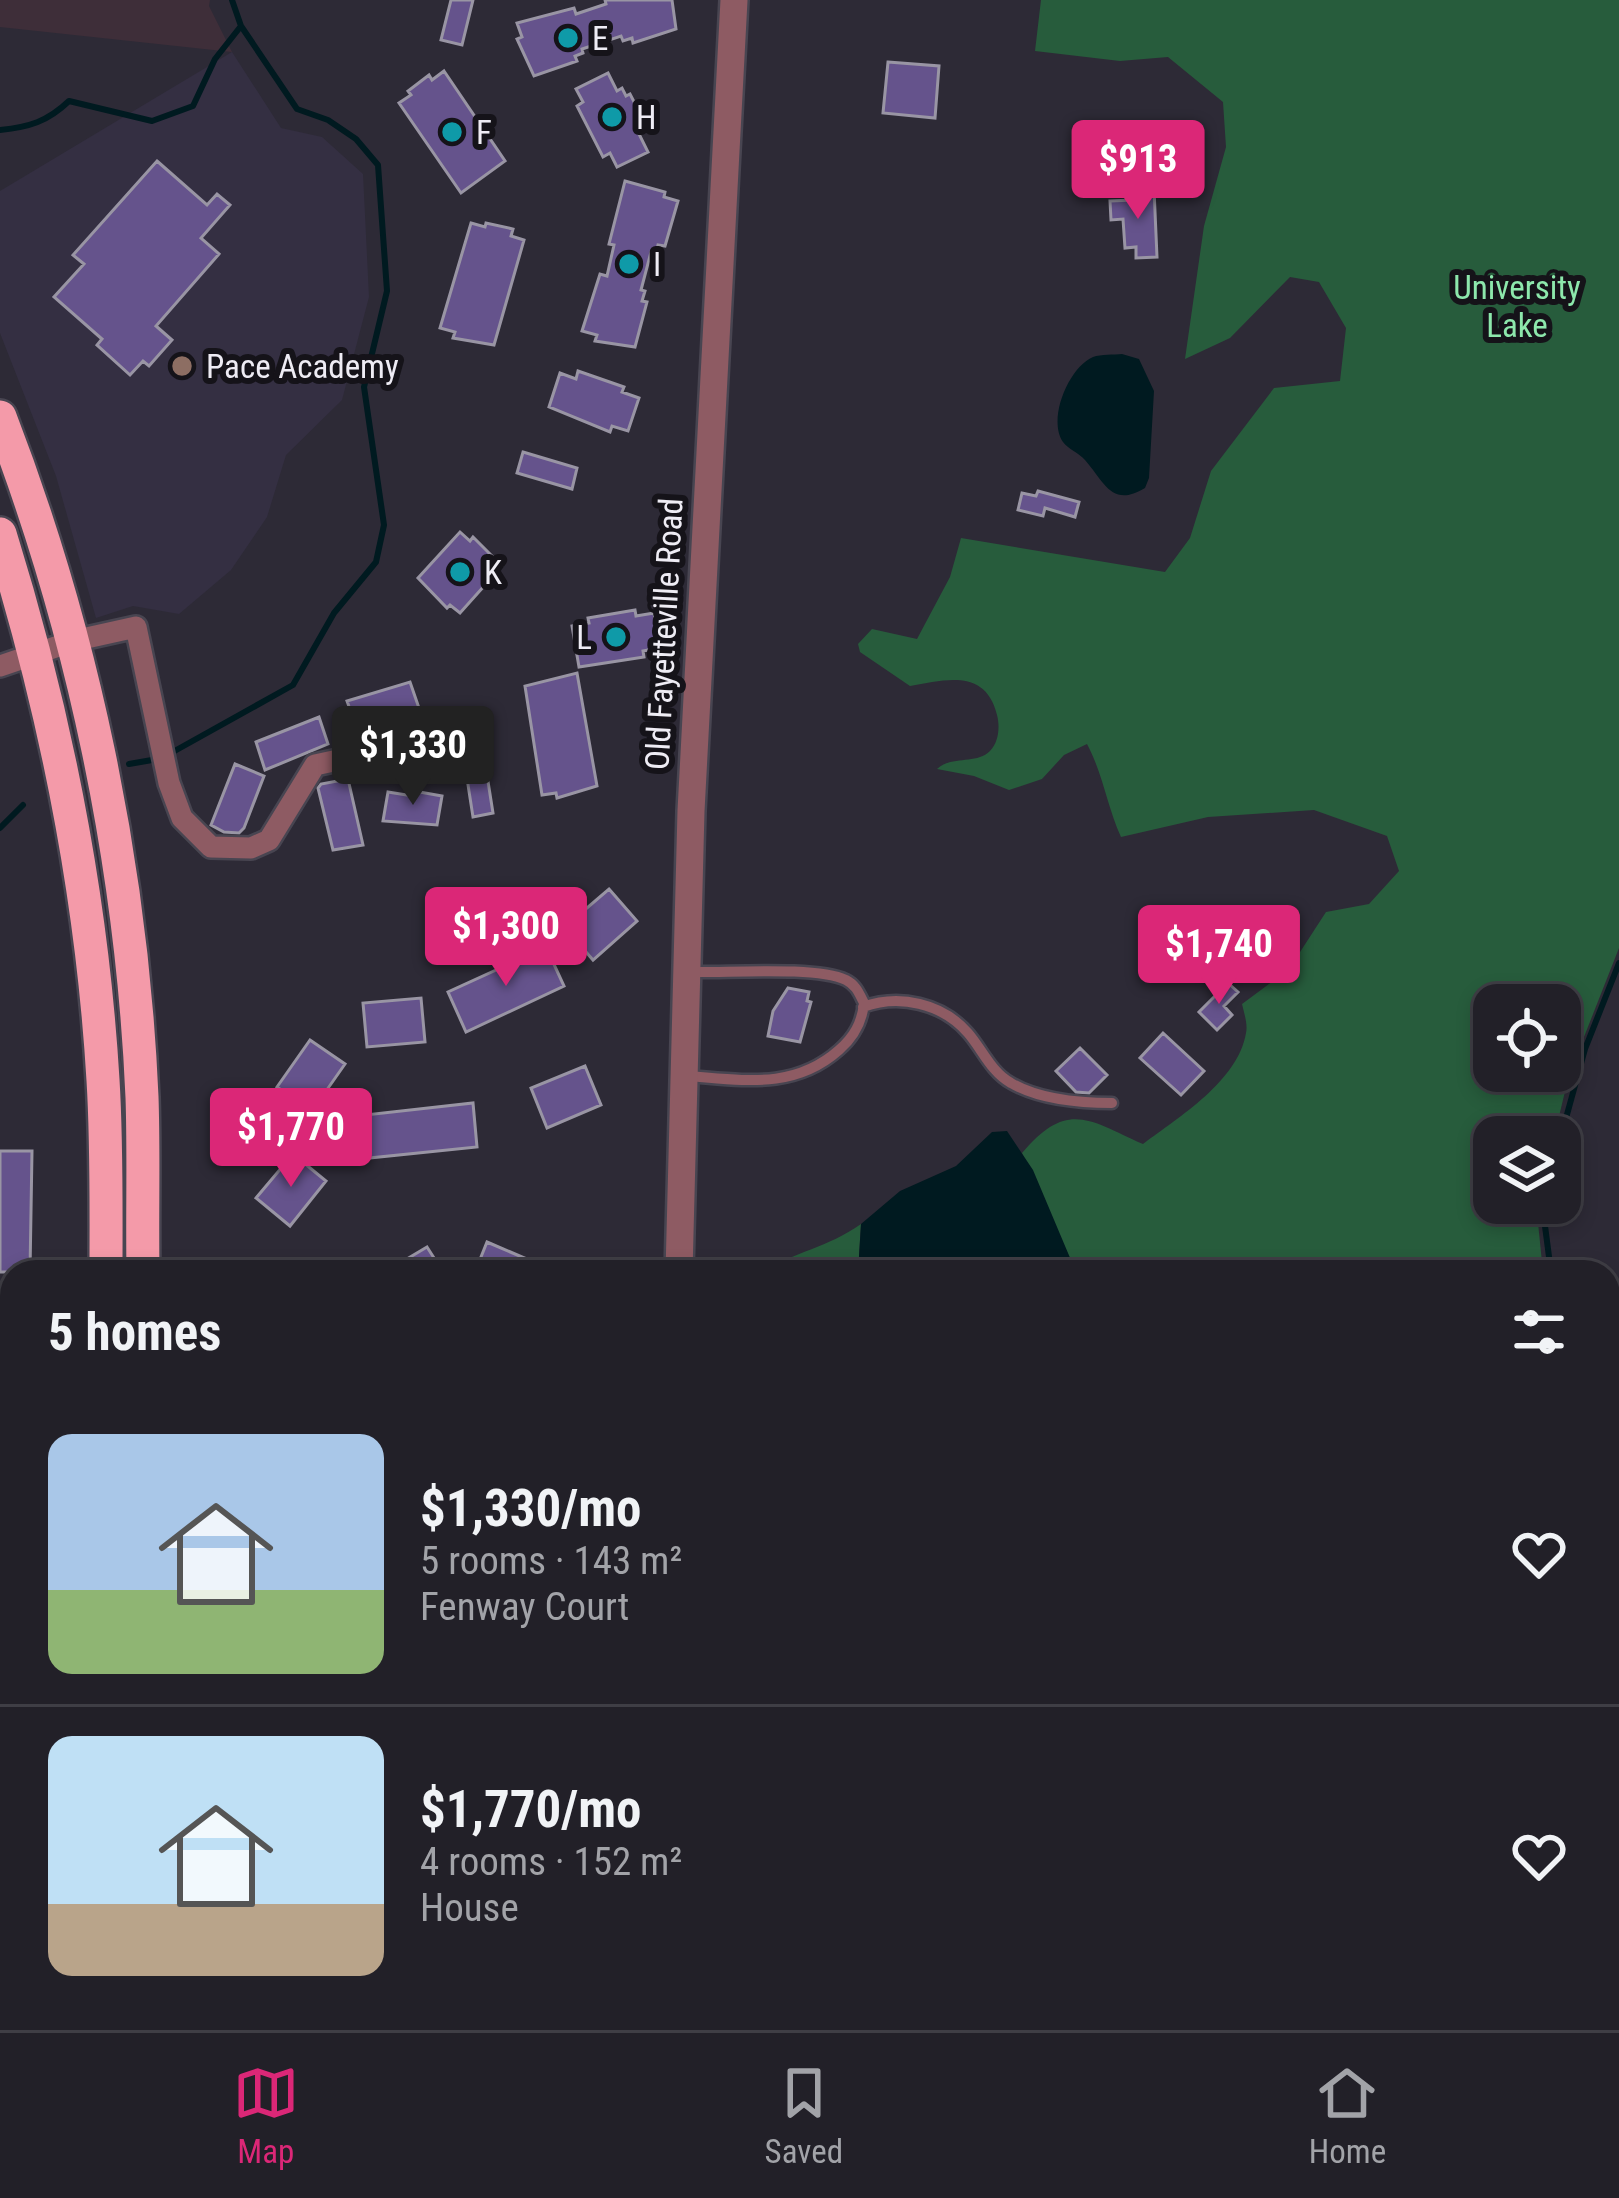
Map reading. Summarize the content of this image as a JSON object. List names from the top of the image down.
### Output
{
  "streets": {
    "street": ["Old Fayetteville Road"]
  },
  "parks": ["University Lake"],
  "places": [
    "E",
    "H",
    "F",
    "I",
    "Pace Academy",
    "K",
    "L"
  ],
  "page": {
    "price": [
      "$913",
      "$1,330",
      "$1,300",
      "$1,740",
      "$1,770"
    ],
    "heading": "5 homes",
    "list": [
      {
        "name": "$1,330/mo",
        "note": "5 rooms · 143 m² · Fenway Court"
      },
      {
        "name": "$1,770/mo",
        "note": "4 rooms · 152 m² · House"
      }
    ],
    "tabs": ["Map", "Saved", "Home"]
  }
}
